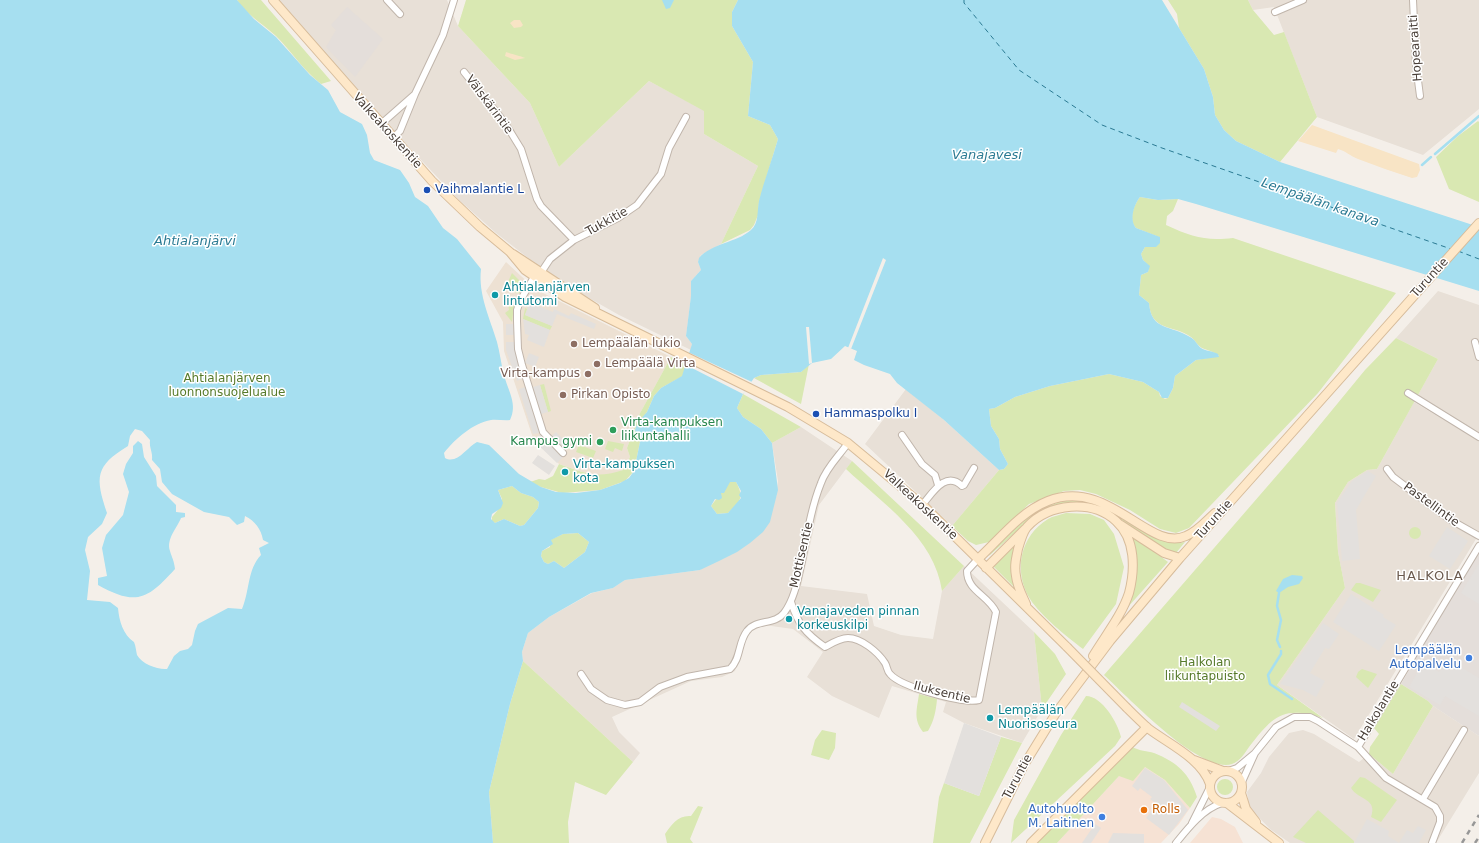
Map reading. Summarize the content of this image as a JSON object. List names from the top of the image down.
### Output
{
  "streets": {
    "main road": ["Valkeakoskentie", "Turuntie"],
    "street": [
      "Hopearaitti",
      "Välskärintie",
      "Tukkitie",
      "Pastellintie",
      "Mottisentie",
      "Iluksentie",
      "Halkolantie"
    ]
  },
  "crossings": [
    ["Välskärintie", "Tukkitie"],
    ["Valkeakoskentie", "Tukkitie"],
    ["Valkeakoskentie", "Mottisentie"],
    ["Valkeakoskentie", "Iluksentie"],
    ["Valkeakoskentie", "Halkolantie"],
    ["Mottisentie", "Iluksentie"]
  ],
  "districts": ["HALKOLA"],
  "water": ["Vanajavesi", "Lempäälän kanava", "Ahtialanjärvi"],
  "parks": ["Ahtialanjärven luonnonsuojelualue", "Halkolan liikuntapuisto"],
  "places": [
    "Vaihmalantie L",
    "Ahtialanjärven lintutorni",
    "Lempäälän lukio",
    "Lempäälä Virta",
    "Virta-kampus",
    "Pirkan Opisto",
    "Hammaspolku I",
    "Virta-kampuksen liikuntahalli",
    "Kampus gymi",
    "Virta-kampuksen kota",
    "Vanajaveden pinnan korkeuskilpi",
    "Lempäälän Autopalvelu",
    "Lempäälän Nuorisoseura",
    "Rolls",
    "Autohuolto M. Laitinen"
  ]
}
